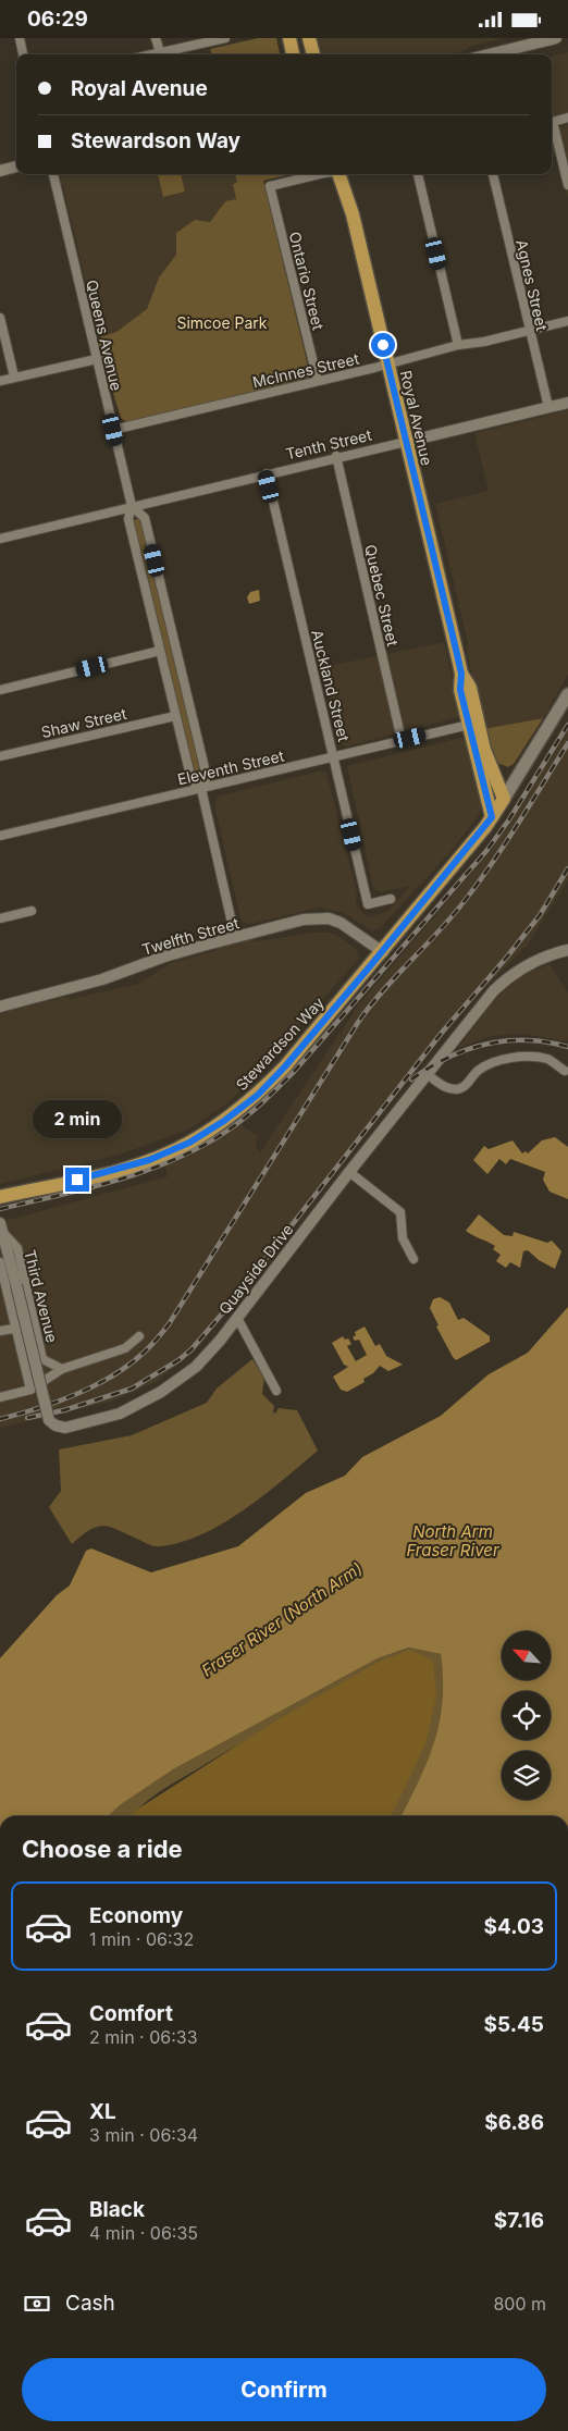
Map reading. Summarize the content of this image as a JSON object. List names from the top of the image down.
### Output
{
  "streets": {
    "main road": ["Royal Avenue", "Stewardson Way"],
    "street": [
      "Ontario Street",
      "Agnes Street",
      "Queens Avenue",
      "McInnes Street",
      "Tenth Street",
      "Quebec Street",
      "Auckland Street",
      "Shaw Street",
      "Eleventh Street",
      "Twelfth Street",
      "Quayside Drive",
      "Third Avenue"
    ]
  },
  "crossings": [
    ["Ontario Street", "McInnes Street"],
    ["Agnes Street", "McInnes Street"],
    ["Agnes Street", "Tenth Street"],
    ["Queens Avenue", "McInnes Street"],
    ["Queens Avenue", "Tenth Street"],
    ["Queens Avenue", "Shaw Street"],
    ["Queens Avenue", "Eleventh Street"],
    ["Queens Avenue", "Twelfth Street"],
    ["McInnes Street", "Royal Avenue"],
    ["Royal Avenue", "Tenth Street"],
    ["Royal Avenue", "Eleventh Street"],
    ["Royal Avenue", "Stewardson Way"],
    ["Tenth Street", "Quebec Street"],
    ["Tenth Street", "Auckland Street"],
    ["Quebec Street", "Eleventh Street"],
    ["Auckland Street", "Eleventh Street"],
    ["Twelfth Street", "Stewardson Way"],
    ["Quayside Drive", "Third Avenue"]
  ],
  "water": ["North Arm Fraser River", "Fraser River (North Arm)"],
  "parks": ["Simcoe Park"],
  "north": "top left",
  "page": {
    "status": "06:29",
    "banner": ["Royal Avenue", "Stewardson Way"],
    "bubble": "2 min",
    "heading": "Choose a ride",
    "list": [
      {
        "name": "Economy",
        "note": "1 min · 06:32",
        "value": "$4.03"
      },
      {
        "name": "Comfort",
        "note": "2 min · 06:33",
        "value": "$5.45"
      },
      {
        "name": "XL",
        "note": "3 min · 06:34",
        "value": "$6.86"
      },
      {
        "name": "Black",
        "note": "4 min · 06:35",
        "value": "$7.16"
      }
    ],
    "pay": ["Cash", "800 m"],
    "buttons": "Confirm"
  }
}
